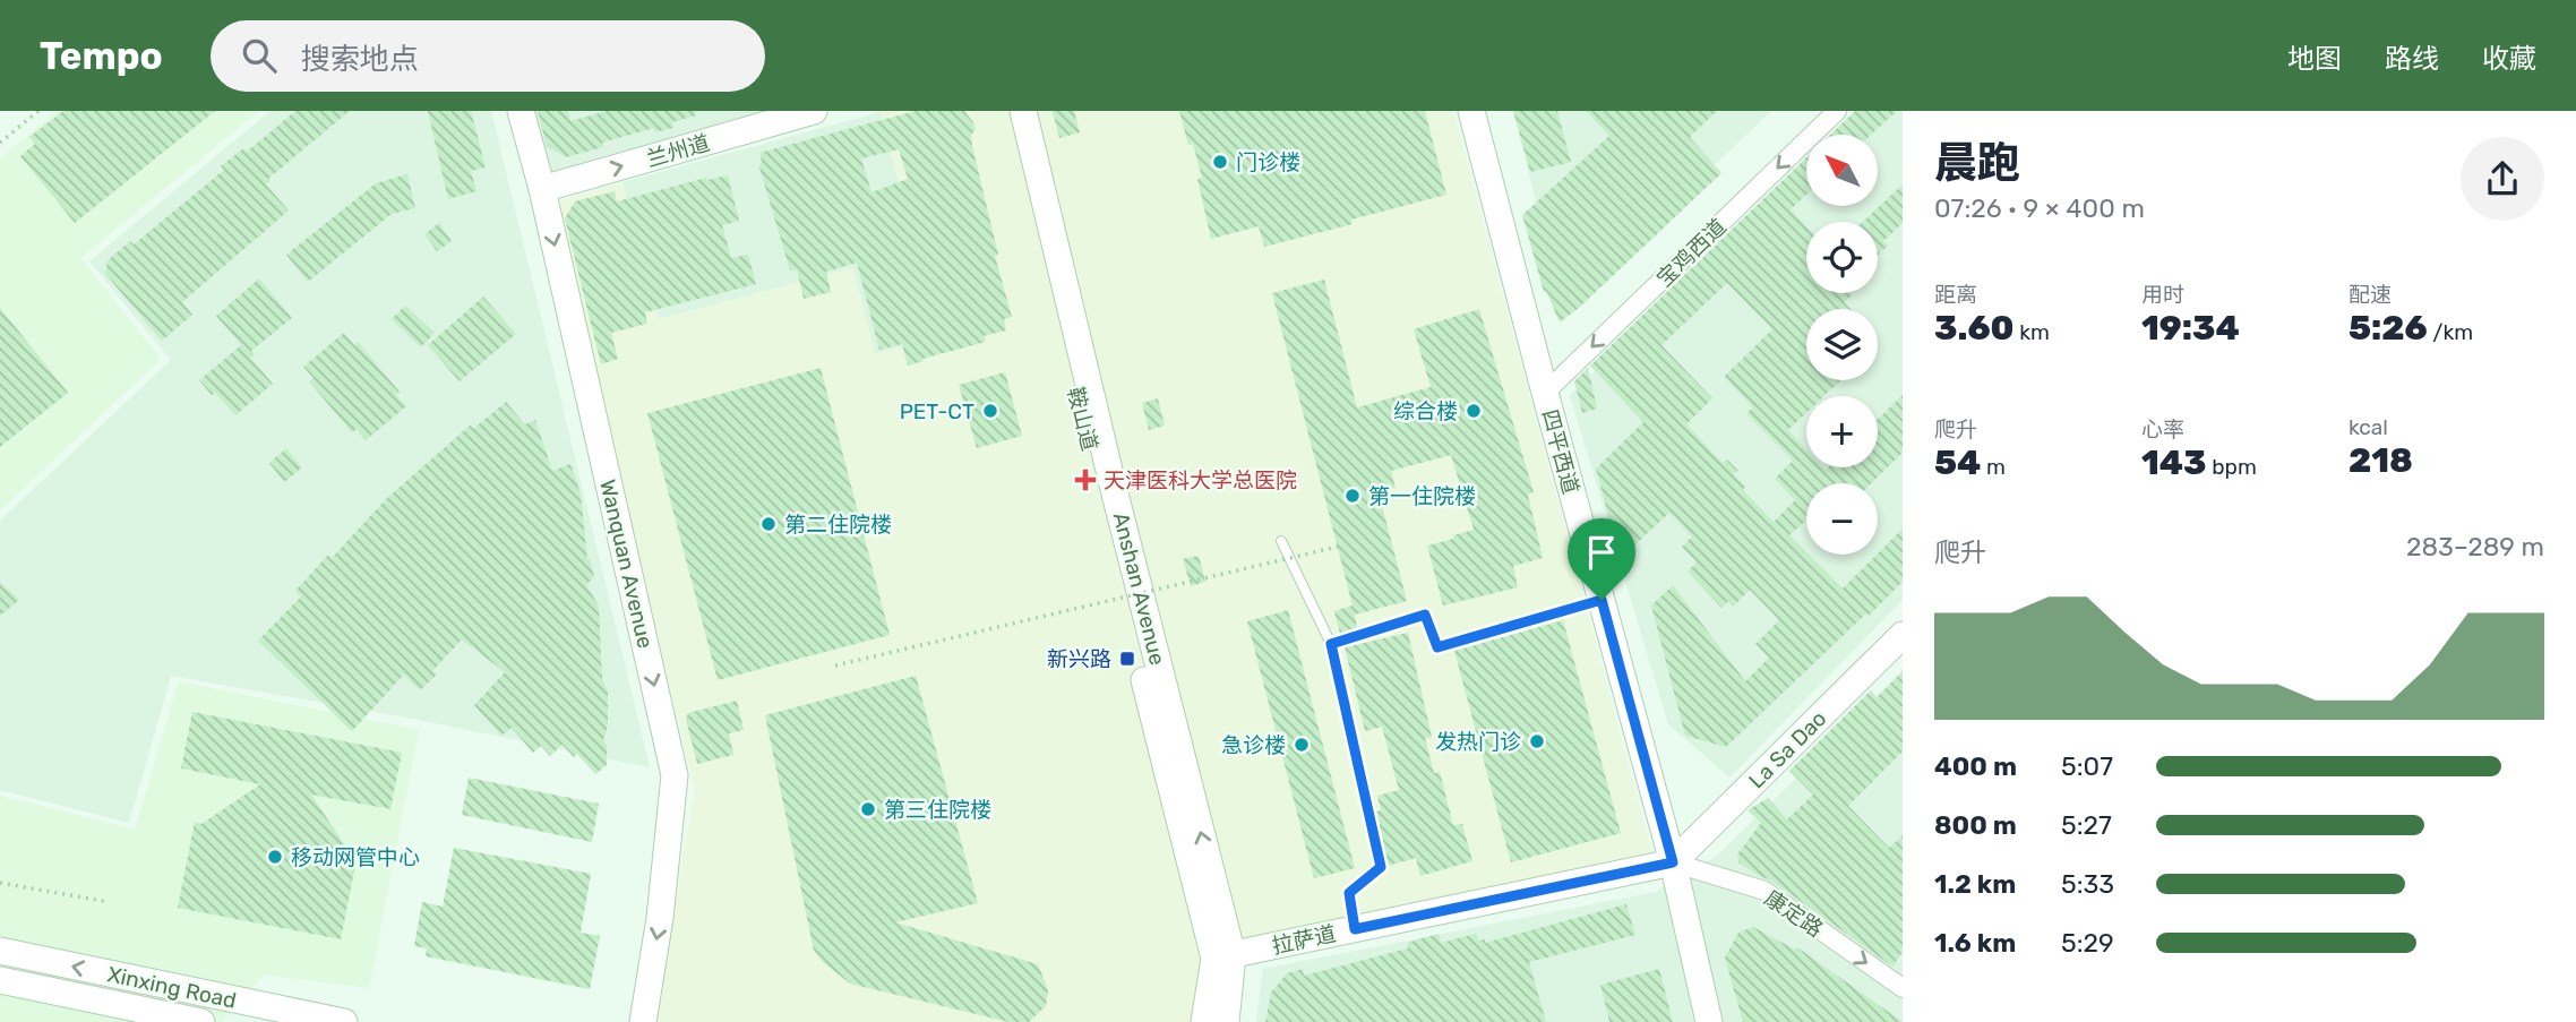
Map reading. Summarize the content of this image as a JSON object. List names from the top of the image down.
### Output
{
  "streets": {
    "street": [
      "兰州道",
      "宝鸡西道",
      "鞍山道",
      "四平西道",
      "Wanquan Avenue",
      "Anshan Avenue",
      "La Sa Dao",
      "康定路",
      "拉萨道",
      "Xinxing Road"
    ]
  },
  "crossings": [
    ["兰州道", "Wanquan Avenue"],
    ["宝鸡西道", "四平西道"],
    ["鞍山道", "Anshan Avenue"],
    ["鞍山道", "拉萨道"],
    ["四平西道", "La Sa Dao"],
    ["四平西道", "康定路"],
    ["四平西道", "拉萨道"],
    ["Anshan Avenue", "拉萨道"],
    ["La Sa Dao", "康定路"],
    ["La Sa Dao", "拉萨道"],
    ["康定路", "拉萨道"]
  ],
  "one_way": [
    "兰州道",
    "宝鸡西道",
    "Wanquan Avenue",
    "Anshan Avenue",
    "康定路"
  ],
  "places": {
    "other": [
      "门诊楼",
      "PET-CT",
      "综合楼",
      "第一住院楼",
      "第二住院楼",
      "发热门诊",
      "急诊楼",
      "第三住院楼",
      "移动网管中心"
    ],
    "health": ["天津医科大学总医院"],
    "transit": ["新兴路"]
  },
  "north": "top left",
  "page": {
    "header": "Tempo",
    "search": "搜索地点",
    "nav": ["地图", "路线", "收藏"],
    "heading": ["晨跑", "07:26 · 9 × 400 m"],
    "map_buttons": ["+", "−"],
    "stats": [
      ["距离", "3.60 km"],
      ["用时", "19:34"],
      ["配速", "5:26 /km"],
      ["爬升", "54 m"],
      ["心率", "143 bpm"],
      ["kcal", "218"]
    ],
    "chart": ["爬升", "283–289 m"],
    "list": [
      {
        "name": "400 m",
        "note": "5:07"
      },
      {
        "name": "800 m",
        "note": "5:27"
      },
      {
        "name": "1.2 km",
        "note": "5:33"
      },
      {
        "name": "1.6 km",
        "note": "5:29"
      }
    ]
  }
}
